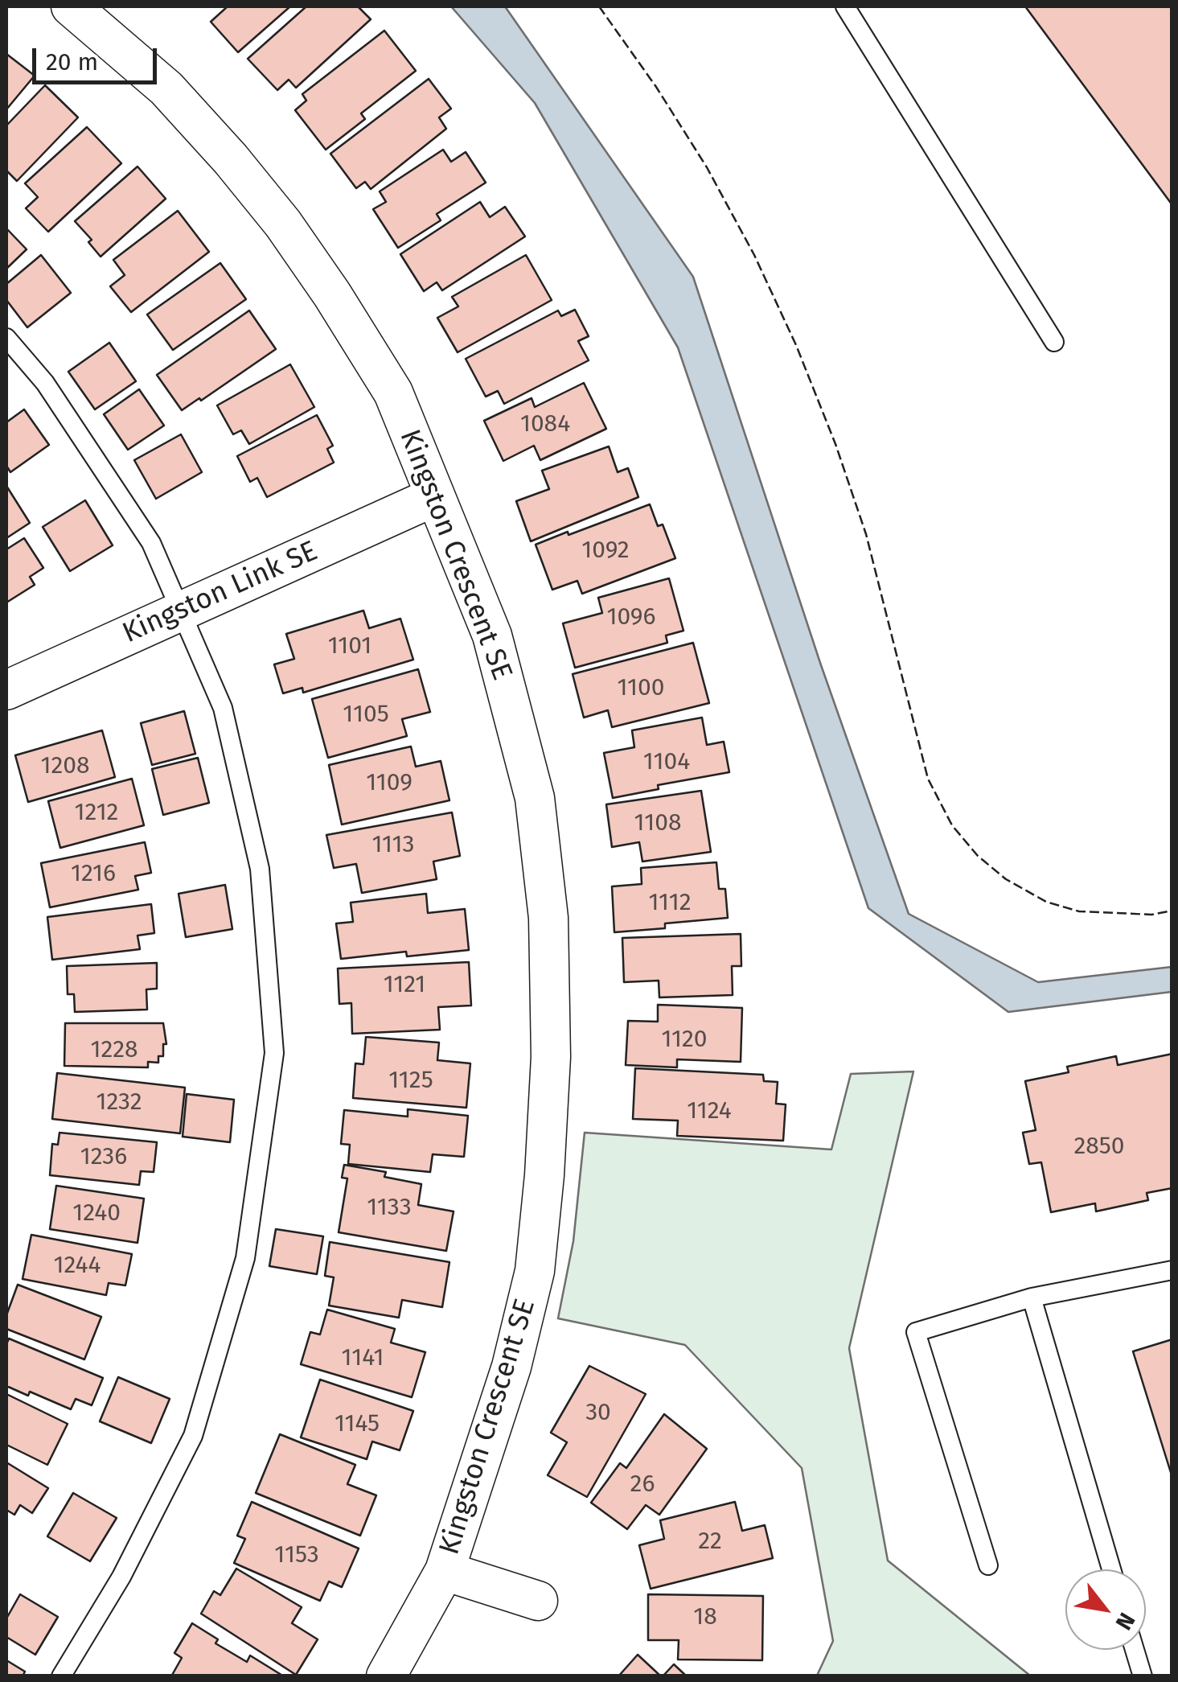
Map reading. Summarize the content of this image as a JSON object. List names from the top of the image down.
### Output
{
  "streets": {
    "street": ["Kingston Crescent SE", "Kingston Link SE"]
  },
  "crossings": [
    ["Kingston Crescent SE", "Kingston Link SE"]
  ],
  "house_numbers": [
    "1084",
    "1092",
    "1096",
    "1101",
    "1100",
    "1105",
    "1104",
    "1208",
    "1109",
    "1212",
    "1108",
    "1113",
    "1216",
    "1112",
    "1121",
    "1120",
    "1228",
    "1125",
    "1232",
    "1124",
    "2850",
    "1236",
    "1133",
    "1240",
    "1244",
    "1141",
    "30",
    "1145",
    "26",
    "22",
    "1153",
    "18"
  ],
  "scale_bar": "20 m",
  "north": "bottom right"
}
